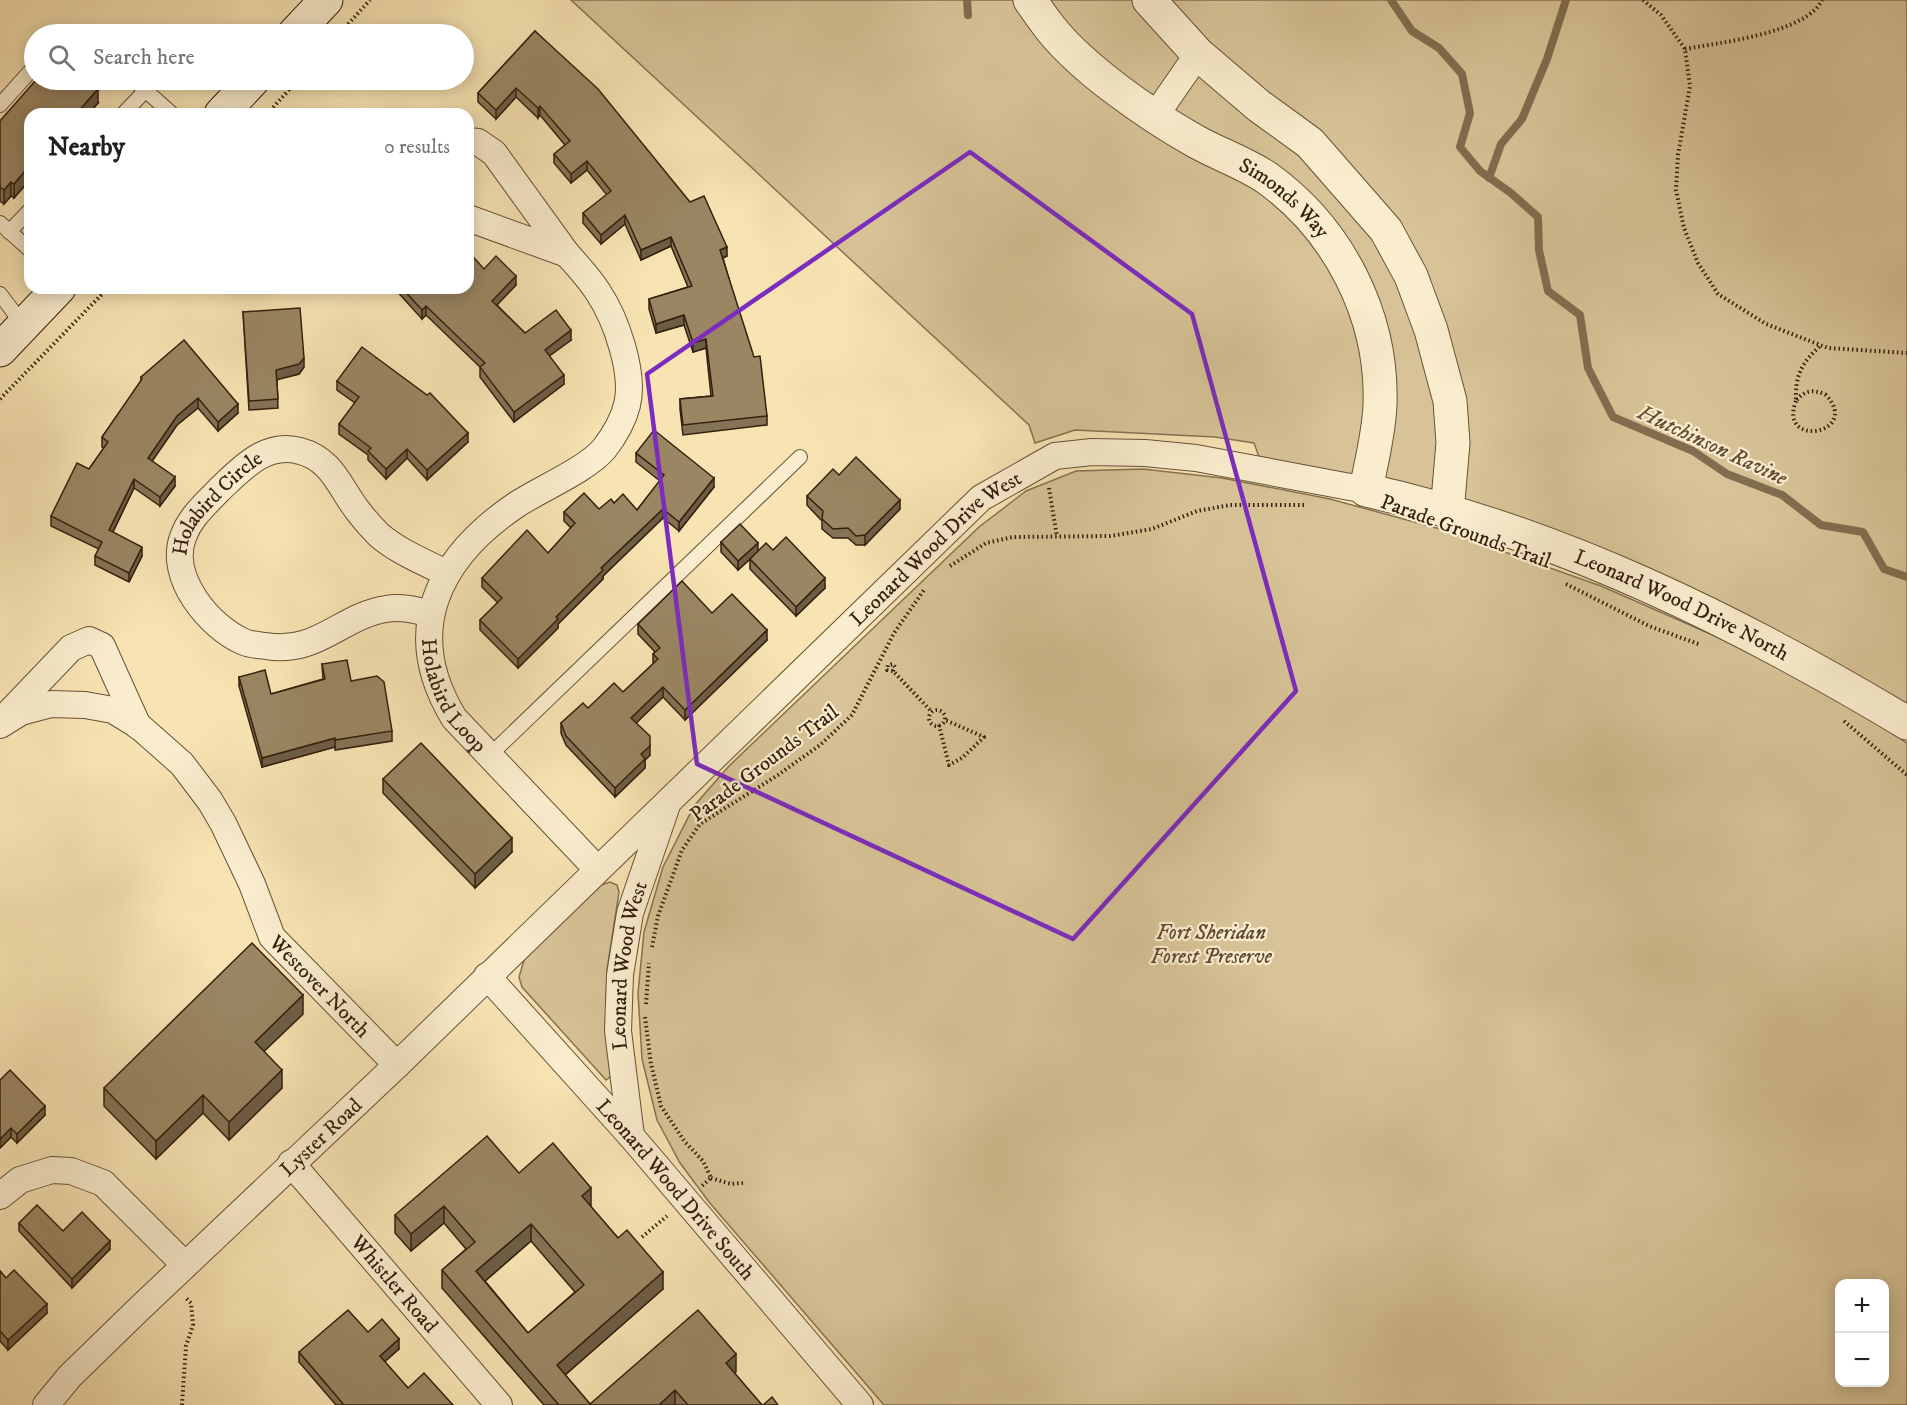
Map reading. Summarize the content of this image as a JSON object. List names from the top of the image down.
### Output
{
  "streets": {
    "street": [
      "Simonds Way",
      "Holabird Circle",
      "Leonard Wood Drive West",
      "Leonard Wood Drive North",
      "Holabird Loop",
      "Leonard Wood West",
      "Westover North",
      "Lyster Road",
      "Leonard Wood Drive South",
      "Whistler Road"
    ],
    "path": ["Parade Grounds Trail"]
  },
  "crossings": [
    ["Simonds Way", "Leonard Wood Drive West"],
    ["Simonds Way", "Leonard Wood Drive North"],
    ["Holabird Circle", "Holabird Loop"],
    ["Leonard Wood Drive West", "Leonard Wood Drive North"],
    ["Leonard Wood Drive West", "Holabird Loop"],
    ["Leonard Wood Drive West", "Leonard Wood West"],
    ["Leonard Wood Drive West", "Lyster Road"],
    ["Holabird Loop", "Lyster Road"],
    ["Leonard Wood West", "Leonard Wood Drive South"],
    ["Westover North", "Lyster Road"],
    ["Lyster Road", "Leonard Wood Drive South"],
    ["Lyster Road", "Whistler Road"]
  ],
  "water": ["Hutchinson Ravine"],
  "parks": ["Fort Sheridan Forest Preserve"],
  "page": {
    "search": "Search here",
    "heading": ["Nearby", "0 results"],
    "map_buttons": ["+", "−"]
  }
}
